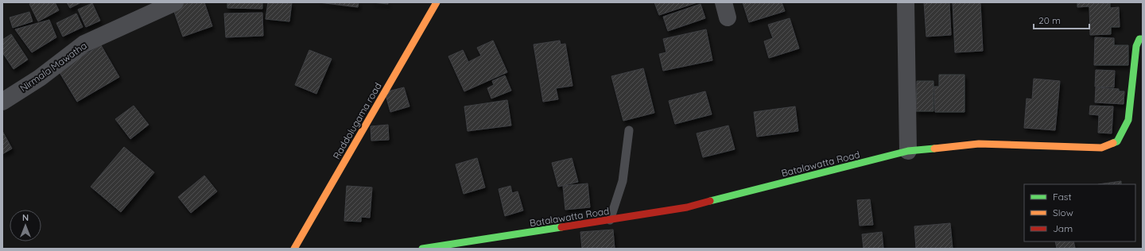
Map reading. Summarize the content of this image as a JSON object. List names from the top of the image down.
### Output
{
  "streets": {
    "street": ["Nirmala Mawatha", "Raddolugama road", "Batalawatta Road"]
  },
  "legend": ["Fast", "Slow", "Jam"],
  "scale_bar": "20 m",
  "north": "top"
}
